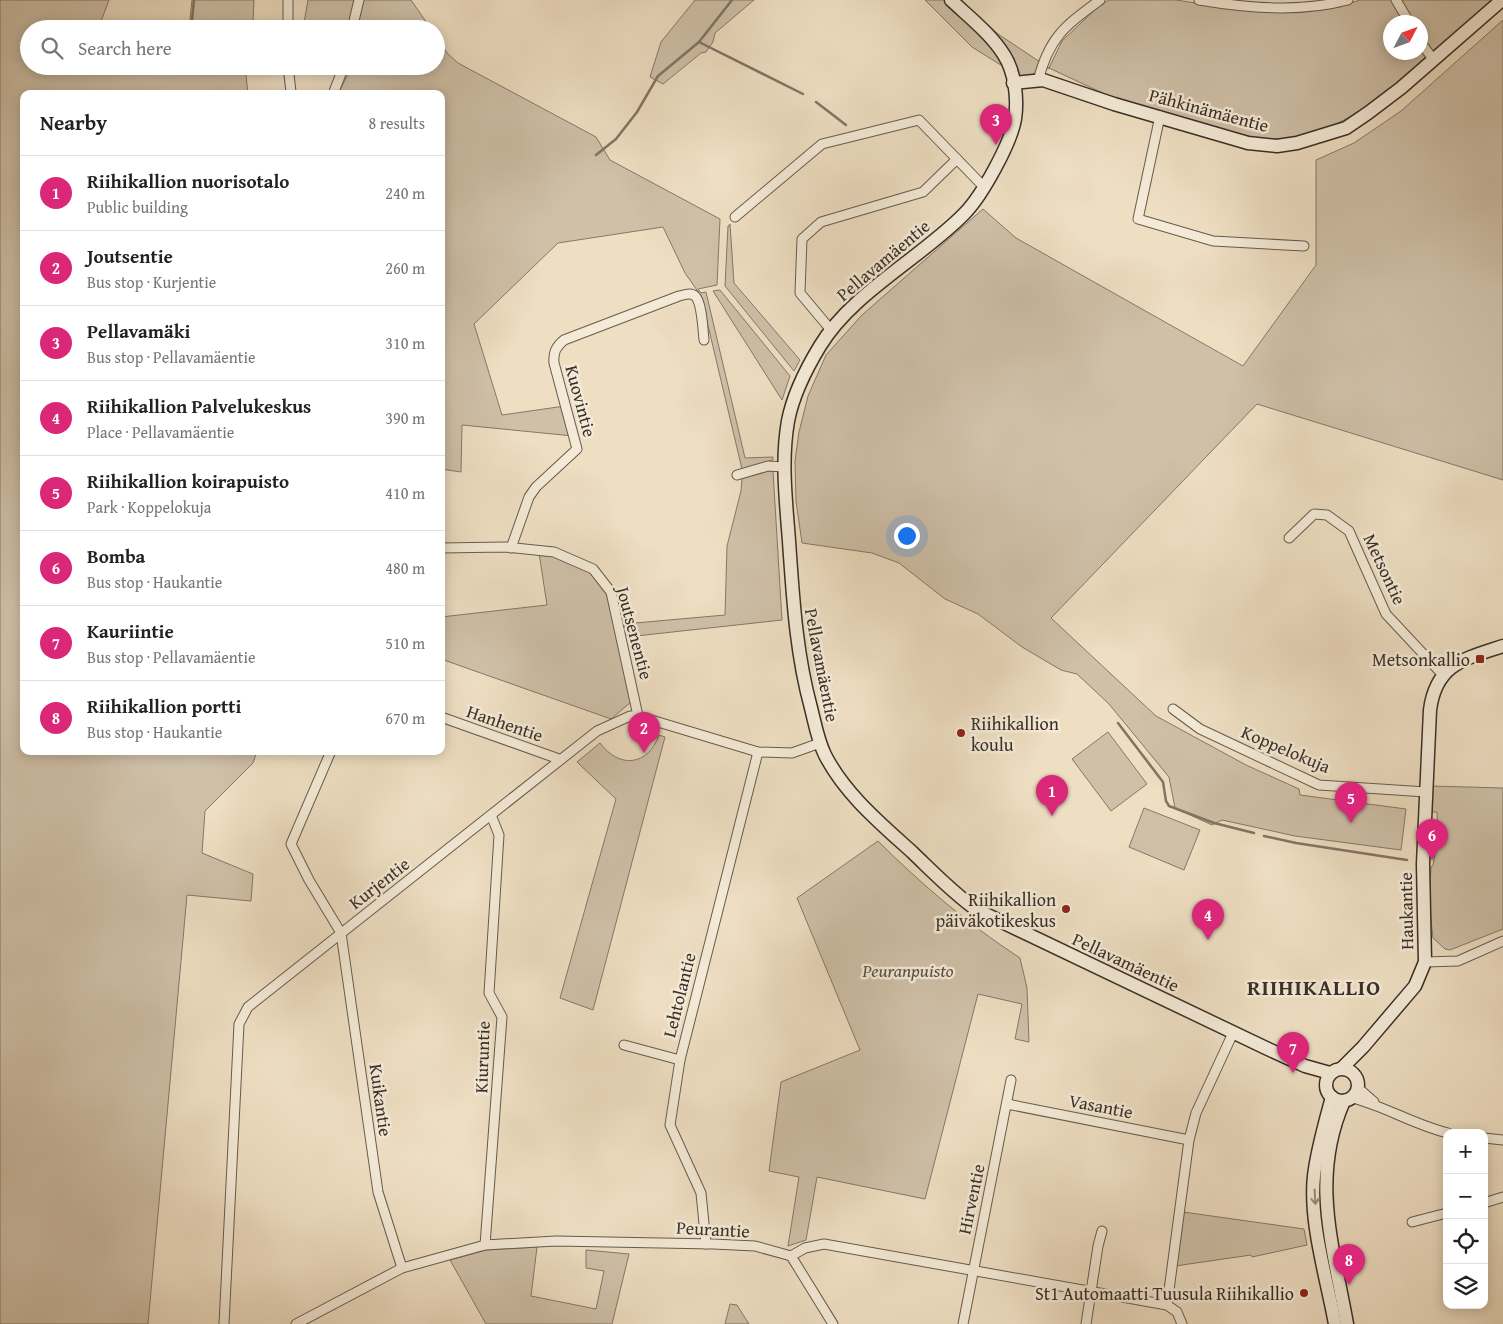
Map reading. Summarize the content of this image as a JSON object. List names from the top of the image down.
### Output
{
  "streets": {
    "street": [
      "Pähkinämäentie",
      "Pellavamäentie",
      "Kuovintie",
      "Metsontie",
      "Joutsenentie",
      "Hanhentie",
      "Koppelokuja",
      "Kurjentie",
      "Haukantie",
      "Lehtolantie",
      "Kiuruntie",
      "Kuikantie",
      "Vasantie",
      "Hirventie",
      "Peurantie"
    ]
  },
  "crossings": [
    ["Pähkinämäentie", "Pellavamäentie"],
    ["Pellavamäentie", "Haukantie"],
    ["Kuovintie", "Joutsenentie"],
    ["Metsontie", "Haukantie"],
    ["Joutsenentie", "Kurjentie"],
    ["Hanhentie", "Kurjentie"],
    ["Koppelokuja", "Haukantie"],
    ["Kurjentie", "Kiuruntie"],
    ["Kurjentie", "Kuikantie"],
    ["Lehtolantie", "Peurantie"],
    ["Kiuruntie", "Peurantie"],
    ["Kuikantie", "Peurantie"],
    ["Vasantie", "Hirventie"]
  ],
  "districts": ["RIIHIKALLIO"],
  "parks": ["Peuranpuisto"],
  "places": {
    "transit": ["Metsonkallio"],
    "other": ["Riihikallion koulu", "Riihikallion päiväkotikeskus", "St1 Automaatti Tuusula Riihikallio"]
  },
  "north": "top right",
  "page": {
    "search": "Search here",
    "heading": ["Nearby", "8 results"],
    "pins": [
      "3",
      "2",
      "1",
      "5",
      "6",
      "4",
      "7",
      "8"
    ],
    "list": [
      {
        "mark": "1",
        "name": "Riihikallion nuorisotalo",
        "note": "Public building",
        "value": "240 m"
      },
      {
        "mark": "2",
        "name": "Joutsentie",
        "note": "Bus stop · Kurjentie",
        "value": "260 m"
      },
      {
        "mark": "3",
        "name": "Pellavamäki",
        "note": "Bus stop · Pellavamäentie",
        "value": "310 m"
      },
      {
        "mark": "4",
        "name": "Riihikallion Palvelukeskus",
        "note": "Place · Pellavamäentie",
        "value": "390 m"
      },
      {
        "mark": "5",
        "name": "Riihikallion koirapuisto",
        "note": "Park · Koppelokuja",
        "value": "410 m"
      },
      {
        "mark": "6",
        "name": "Bomba",
        "note": "Bus stop · Haukantie",
        "value": "480 m"
      },
      {
        "mark": "7",
        "name": "Kauriintie",
        "note": "Bus stop · Pellavamäentie",
        "value": "510 m"
      },
      {
        "mark": "8",
        "name": "Riihikallion portti",
        "note": "Bus stop · Haukantie",
        "value": "670 m"
      }
    ],
    "map_buttons": ["+", "−"]
  }
}
